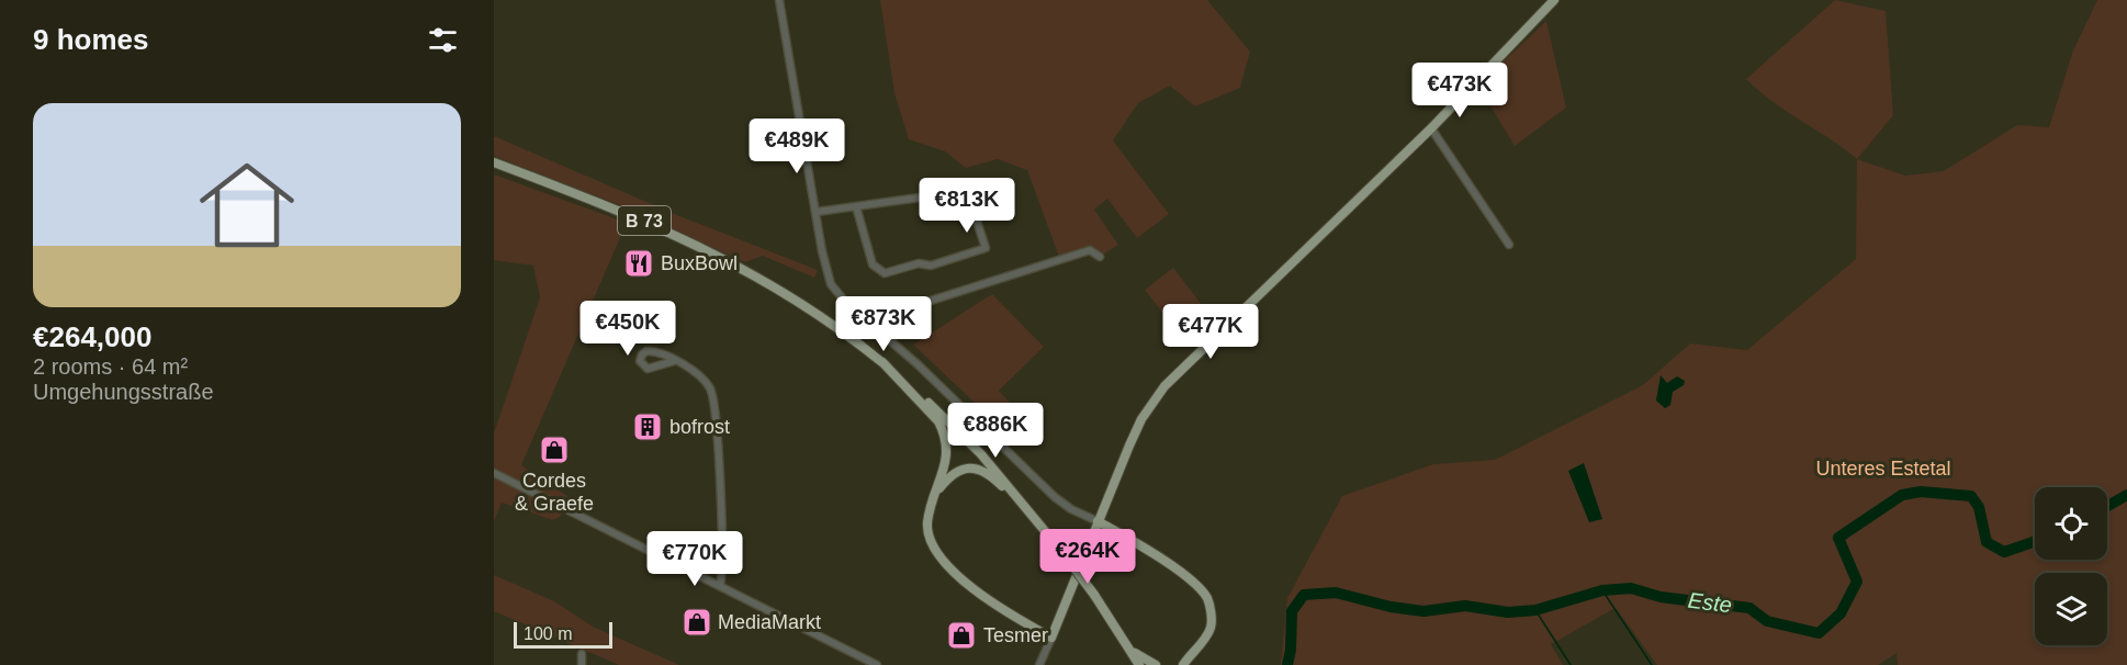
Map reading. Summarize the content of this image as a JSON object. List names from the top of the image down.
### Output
{
  "streets": {
    "main road": ["B 73"]
  },
  "water": ["Este"],
  "parks": ["Unteres Estetal"],
  "places": {
    "restaurant": ["BuxBowl"],
    "building": ["bofrost"],
    "shop": ["Cordes & Graefe", "MediaMarkt", "Tesmer"]
  },
  "scale_bar": "100 m",
  "page": {
    "heading": "9 homes",
    "price": [
      "€473K",
      "€489K",
      "€813K",
      "€873K",
      "€450K",
      "€477K",
      "€886K",
      "€264K",
      "€770K"
    ],
    "list": [
      {
        "name": "€264,000",
        "note": "2 rooms · 64 m² · Umgehungsstraße"
      }
    ],
    "scale": "100 m"
  }
}
